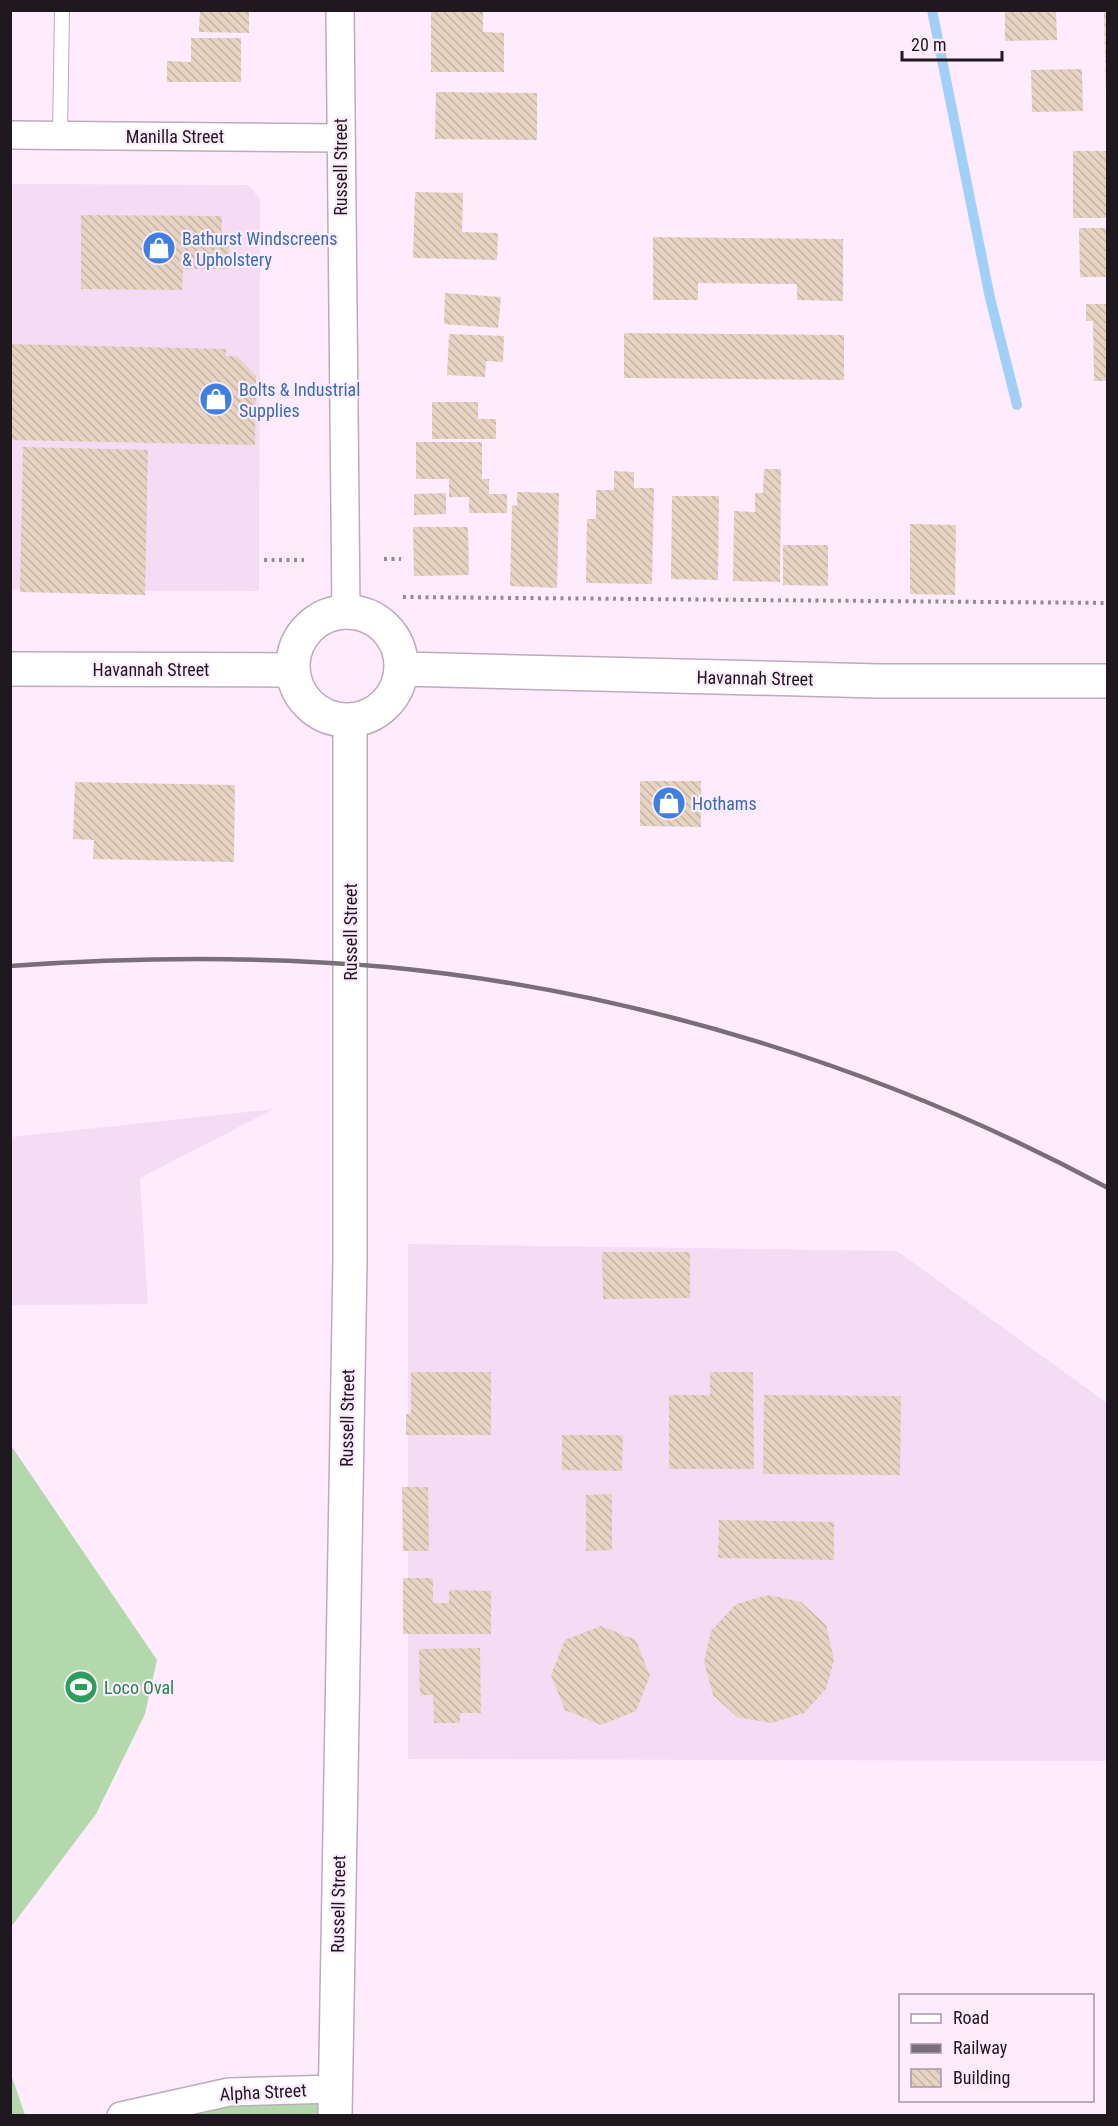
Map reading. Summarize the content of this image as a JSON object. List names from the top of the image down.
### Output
{
  "streets": {
    "street": [
      "Manilla Street",
      "Russell Street",
      "Havannah Street",
      "Alpha Street"
    ]
  },
  "crossings": [
    ["Manilla Street", "Russell Street"],
    ["Russell Street", "Havannah Street"],
    ["Russell Street", "Alpha Street"]
  ],
  "places": {
    "shop": ["Bathurst Windscreens & Upholstery", "Bolts & Industrial Supplies", "Hothams"],
    "sports": ["Loco Oval"]
  },
  "legend": ["Road", "Railway", "Building"],
  "scale_bar": "20 m"
}
